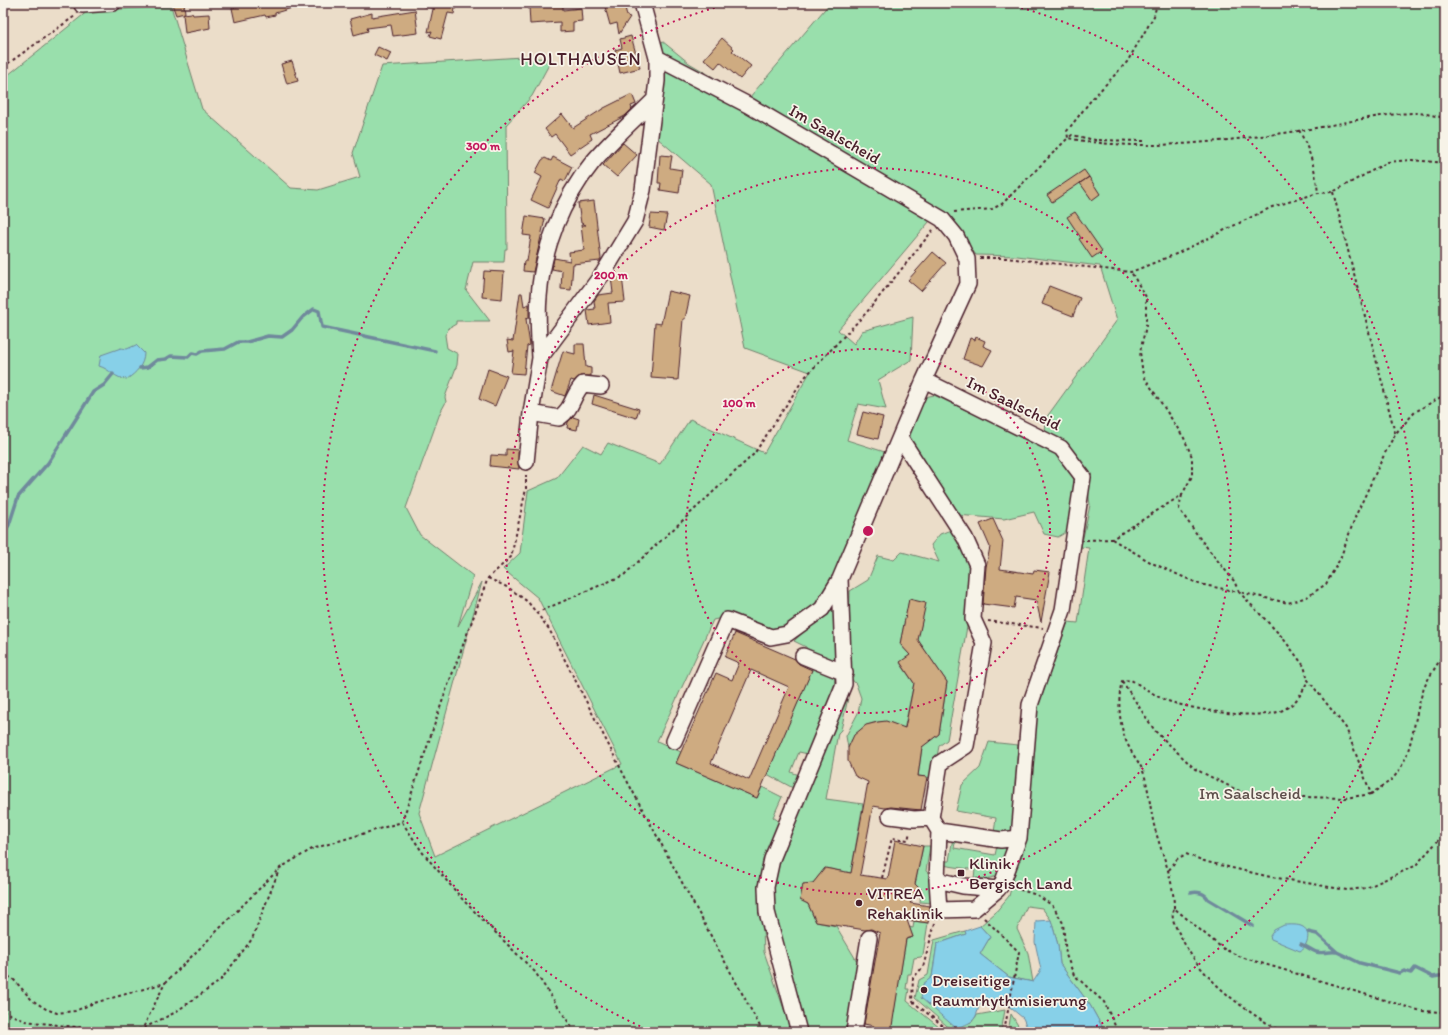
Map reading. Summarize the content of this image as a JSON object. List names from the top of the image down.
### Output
{
  "streets": {
    "street": ["Im Saalscheid"]
  },
  "districts": ["HOLTHAUSEN"],
  "parks": ["Im Saalscheid"],
  "places": {
    "transit": ["Klinik Bergisch Land"],
    "other": ["VITREA Rehaklinik", "Dreiseitige Raumrhythmisierung"]
  },
  "rings": ["300 m", "200 m", "100 m"]
}
